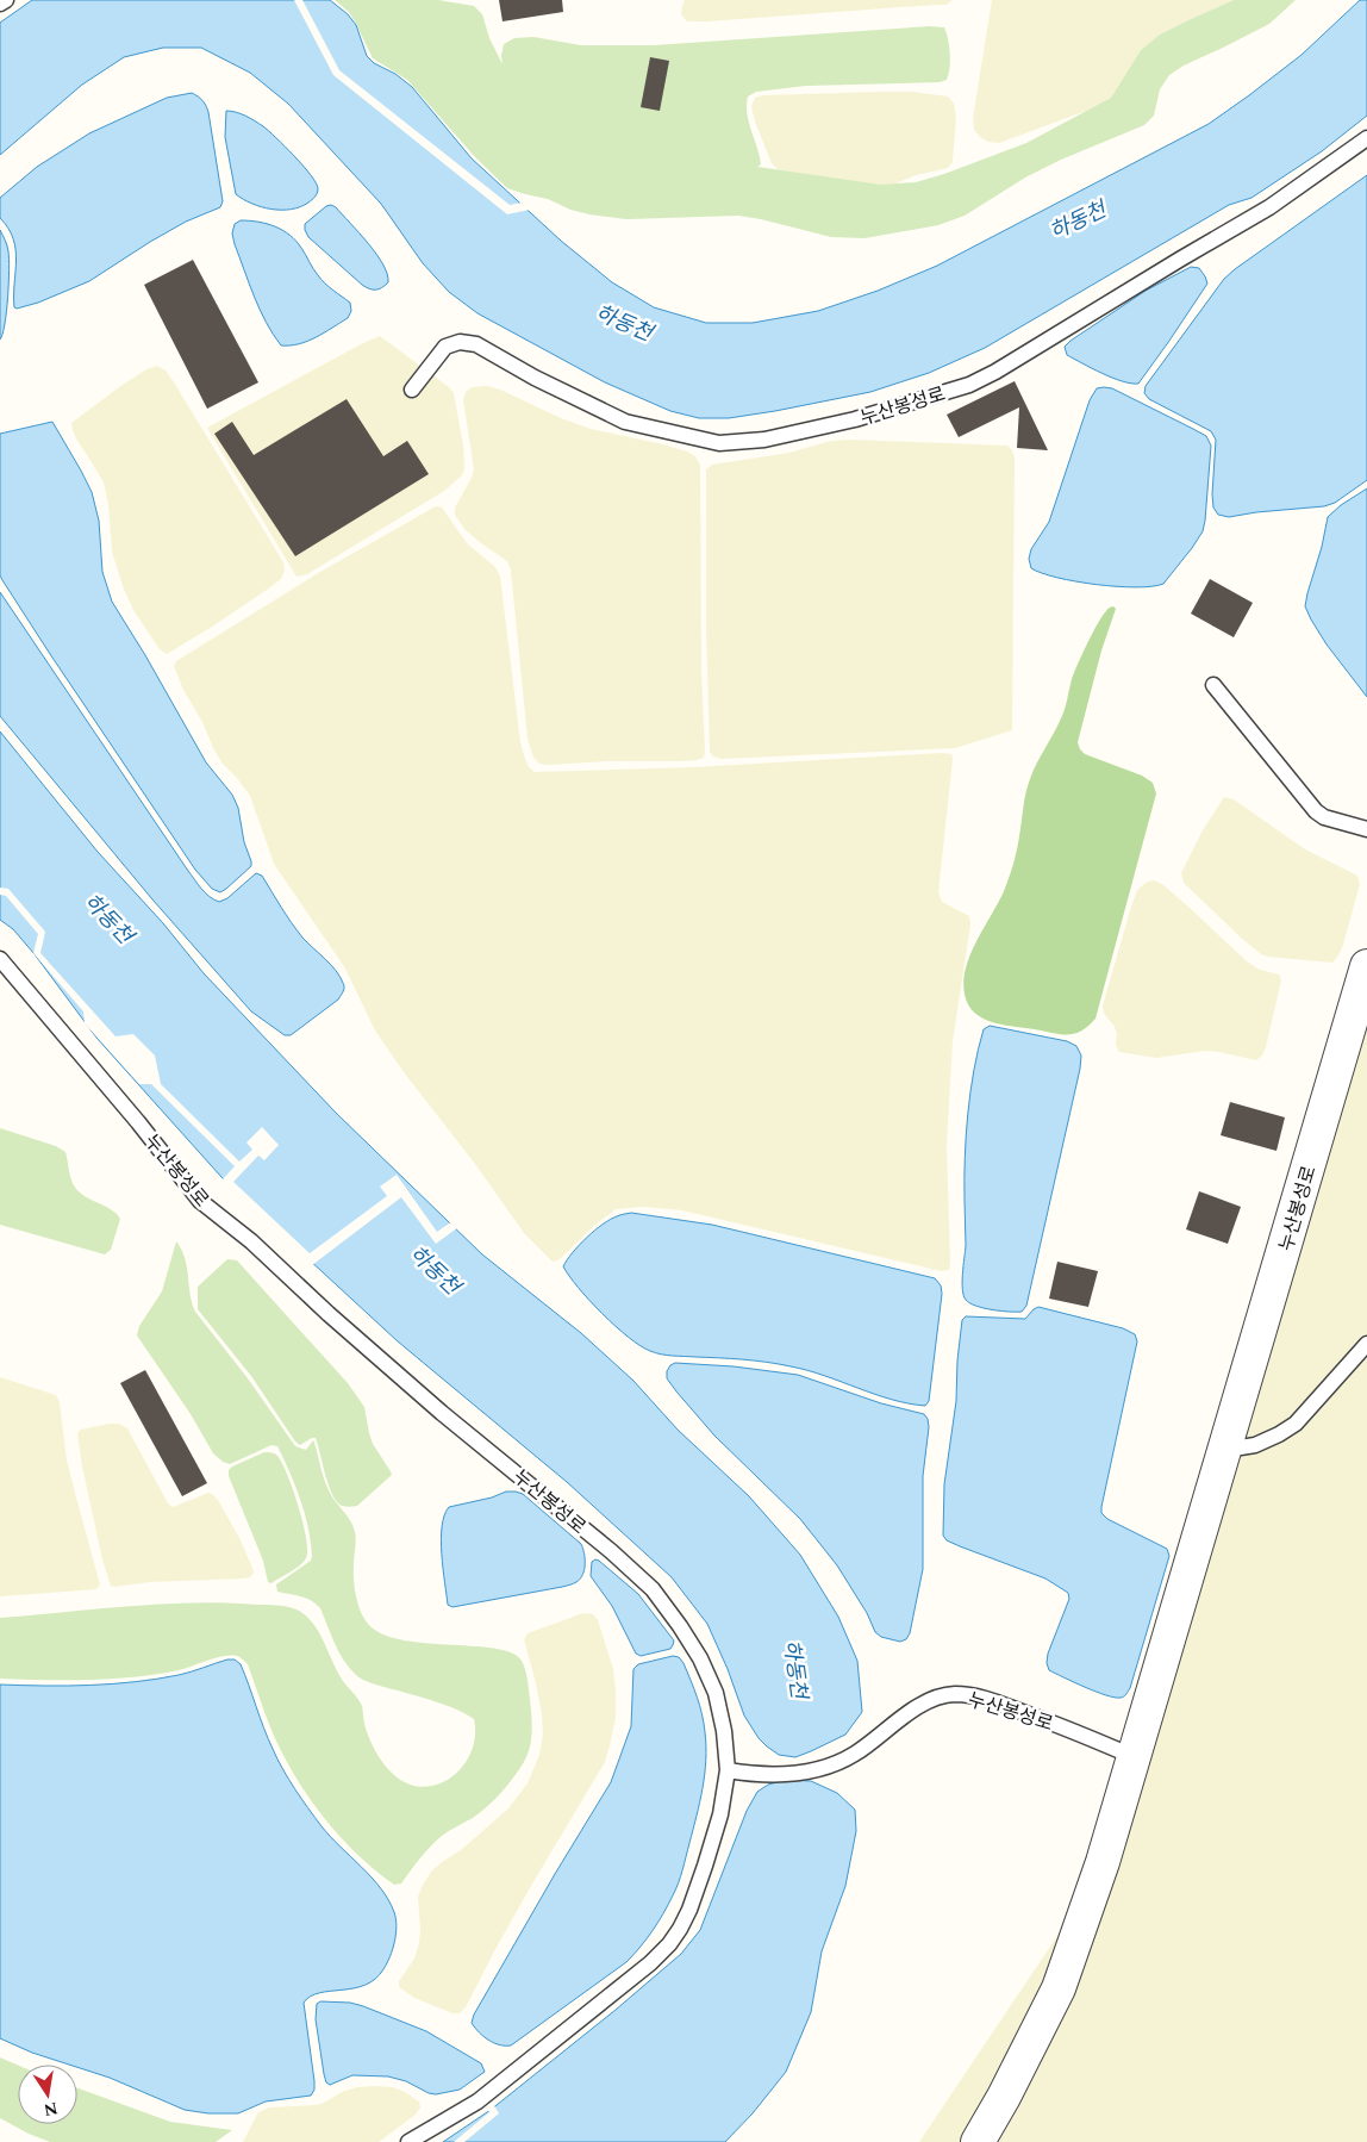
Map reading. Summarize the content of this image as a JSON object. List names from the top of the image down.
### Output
{
  "streets": {
    "street": ["누산봉성로"]
  },
  "water": ["하동천"],
  "north": "bottom"
}
